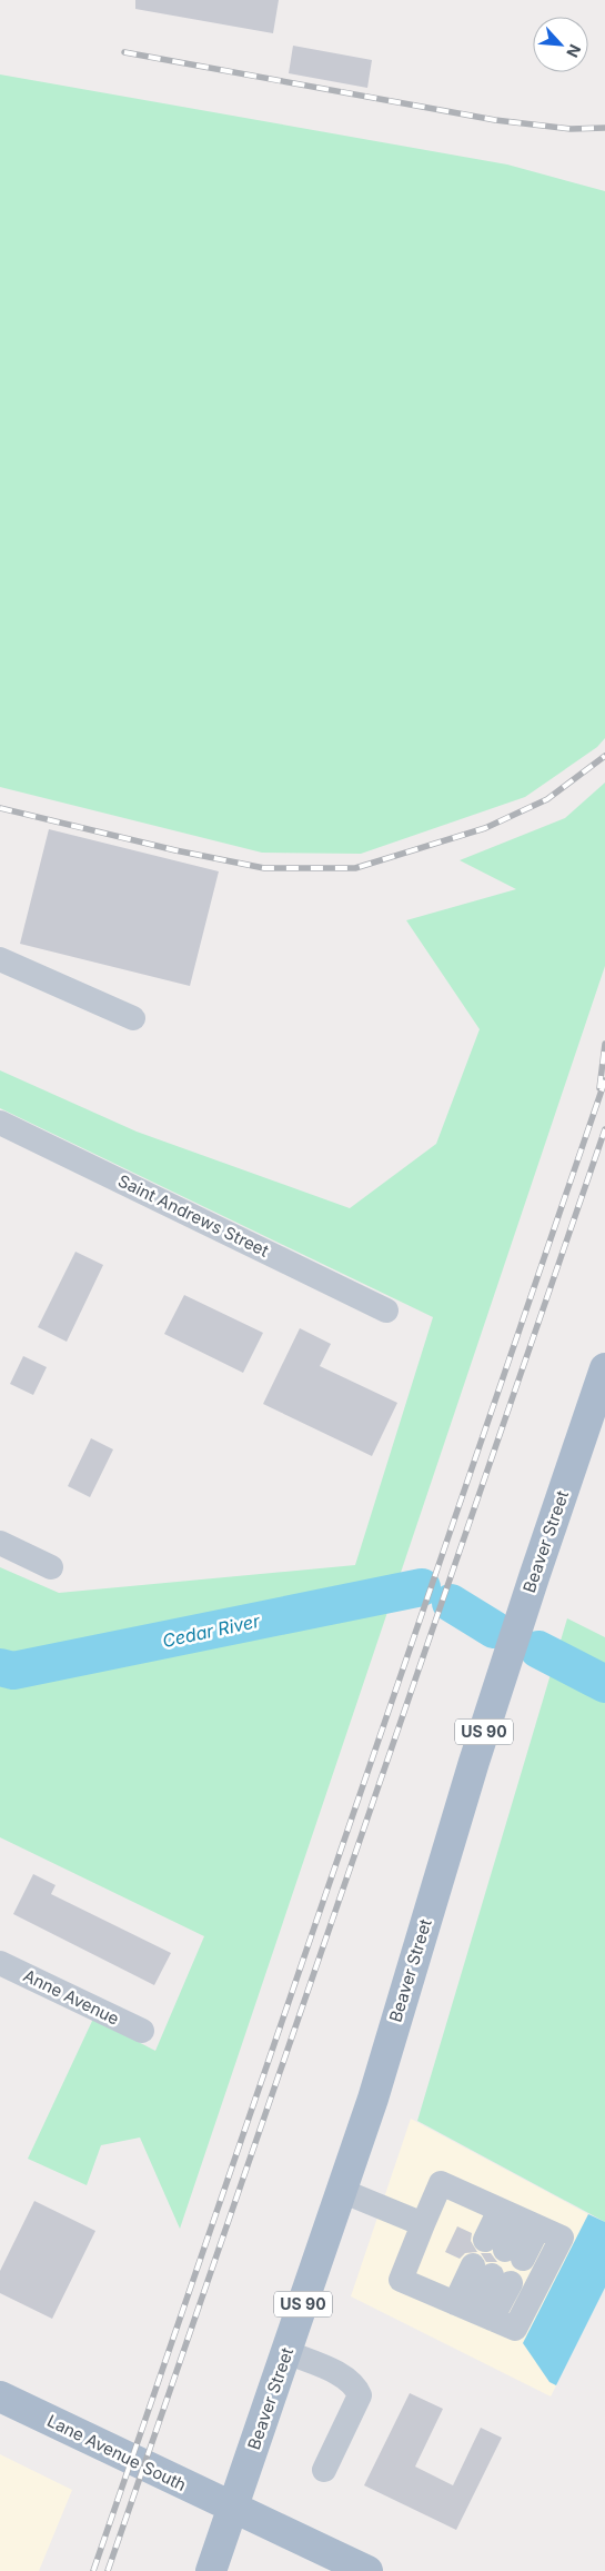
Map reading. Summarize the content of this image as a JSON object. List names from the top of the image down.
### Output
{
  "streets": {
    "main road": ["Beaver Street", "US 90", "Lane Avenue South"],
    "street": ["Saint Andrews Street", "Anne Avenue"]
  },
  "crossings": [
    ["Beaver Street", "Lane Avenue South"]
  ],
  "water": ["Cedar River"],
  "north": "bottom right"
}
